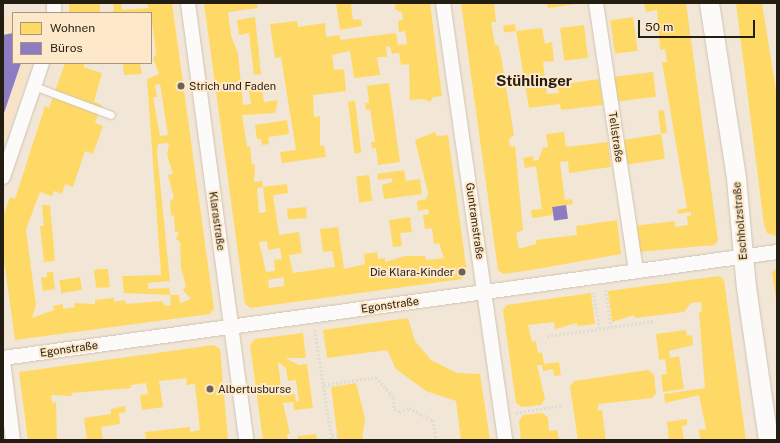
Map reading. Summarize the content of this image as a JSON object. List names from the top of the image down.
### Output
{
  "streets": {
    "main road": ["Eschholzstraße"],
    "street": [
      "Tellstraße",
      "Klarastraße",
      "Guntramstraße",
      "Egonstraße"
    ]
  },
  "crossings": [
    ["Tellstraße", "Egonstraße"],
    ["Klarastraße", "Egonstraße"],
    ["Guntramstraße", "Egonstraße"],
    ["Eschholzstraße", "Egonstraße"]
  ],
  "districts": ["Stühlinger"],
  "places": ["Strich und Faden", "Die Klara-Kinder", "Albertusburse"],
  "legend": ["Wohnen", "Büros"],
  "scale_bar": "50 m"
}
